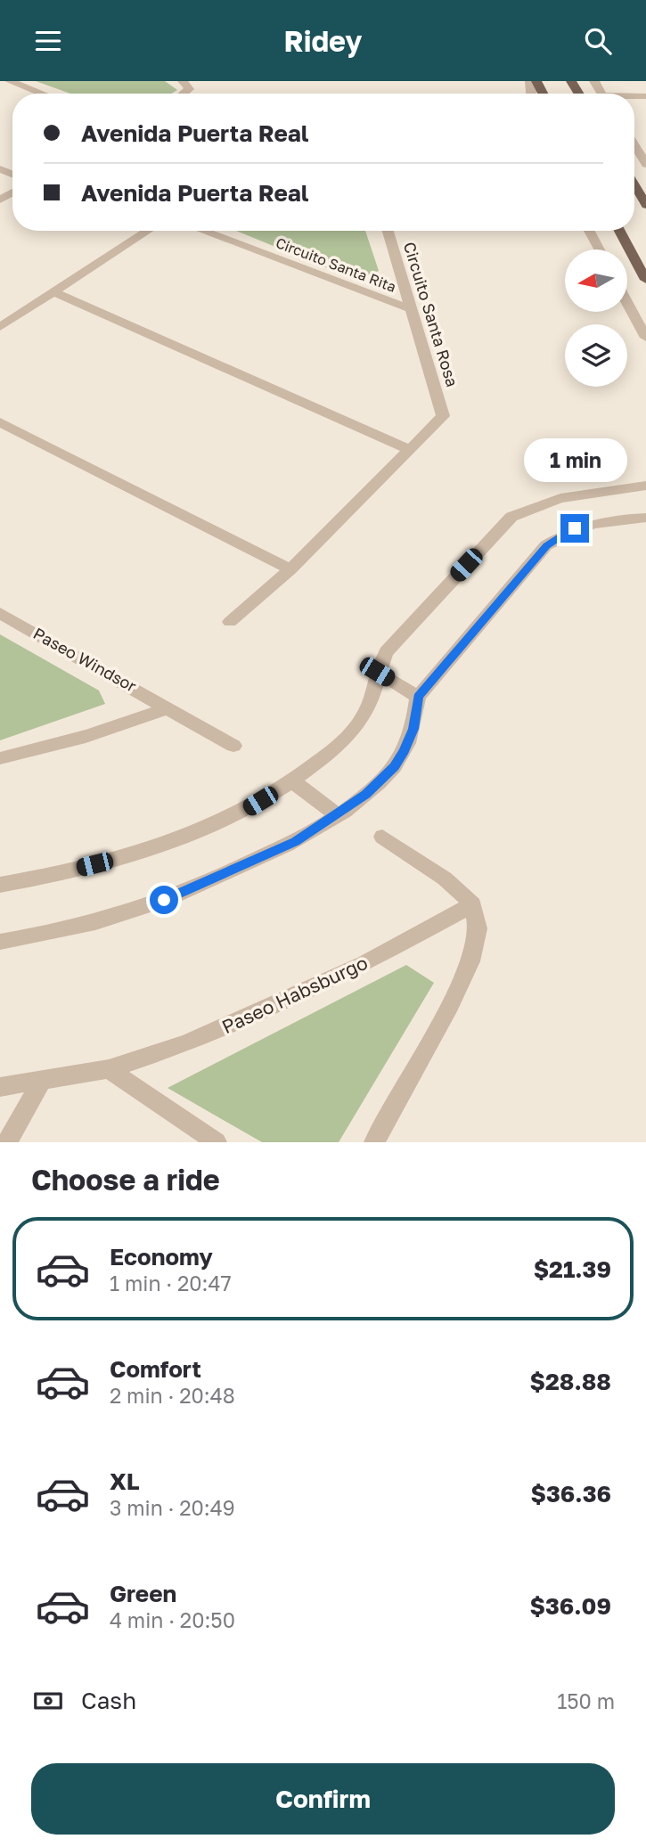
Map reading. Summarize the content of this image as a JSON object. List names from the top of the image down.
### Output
{
  "streets": {
    "street": [
      "Circuito Santa Rita",
      "Circuito Santa Rosa",
      "Paseo Windsor",
      "Paseo Habsburgo"
    ]
  },
  "crossings": [
    ["Circuito Santa Rita", "Circuito Santa Rosa"]
  ],
  "north": "left",
  "page": {
    "header": "Ridey",
    "banner": ["Avenida Puerta Real", "Avenida Puerta Real"],
    "bubble": "1 min",
    "heading": "Choose a ride",
    "list": [
      {
        "name": "Economy",
        "note": "1 min · 20:47",
        "value": "$21.39"
      },
      {
        "name": "Comfort",
        "note": "2 min · 20:48",
        "value": "$28.88"
      },
      {
        "name": "XL",
        "note": "3 min · 20:49",
        "value": "$36.36"
      },
      {
        "name": "Green",
        "note": "4 min · 20:50",
        "value": "$36.09"
      }
    ],
    "pay": ["Cash", "150 m"],
    "buttons": "Confirm"
  }
}
